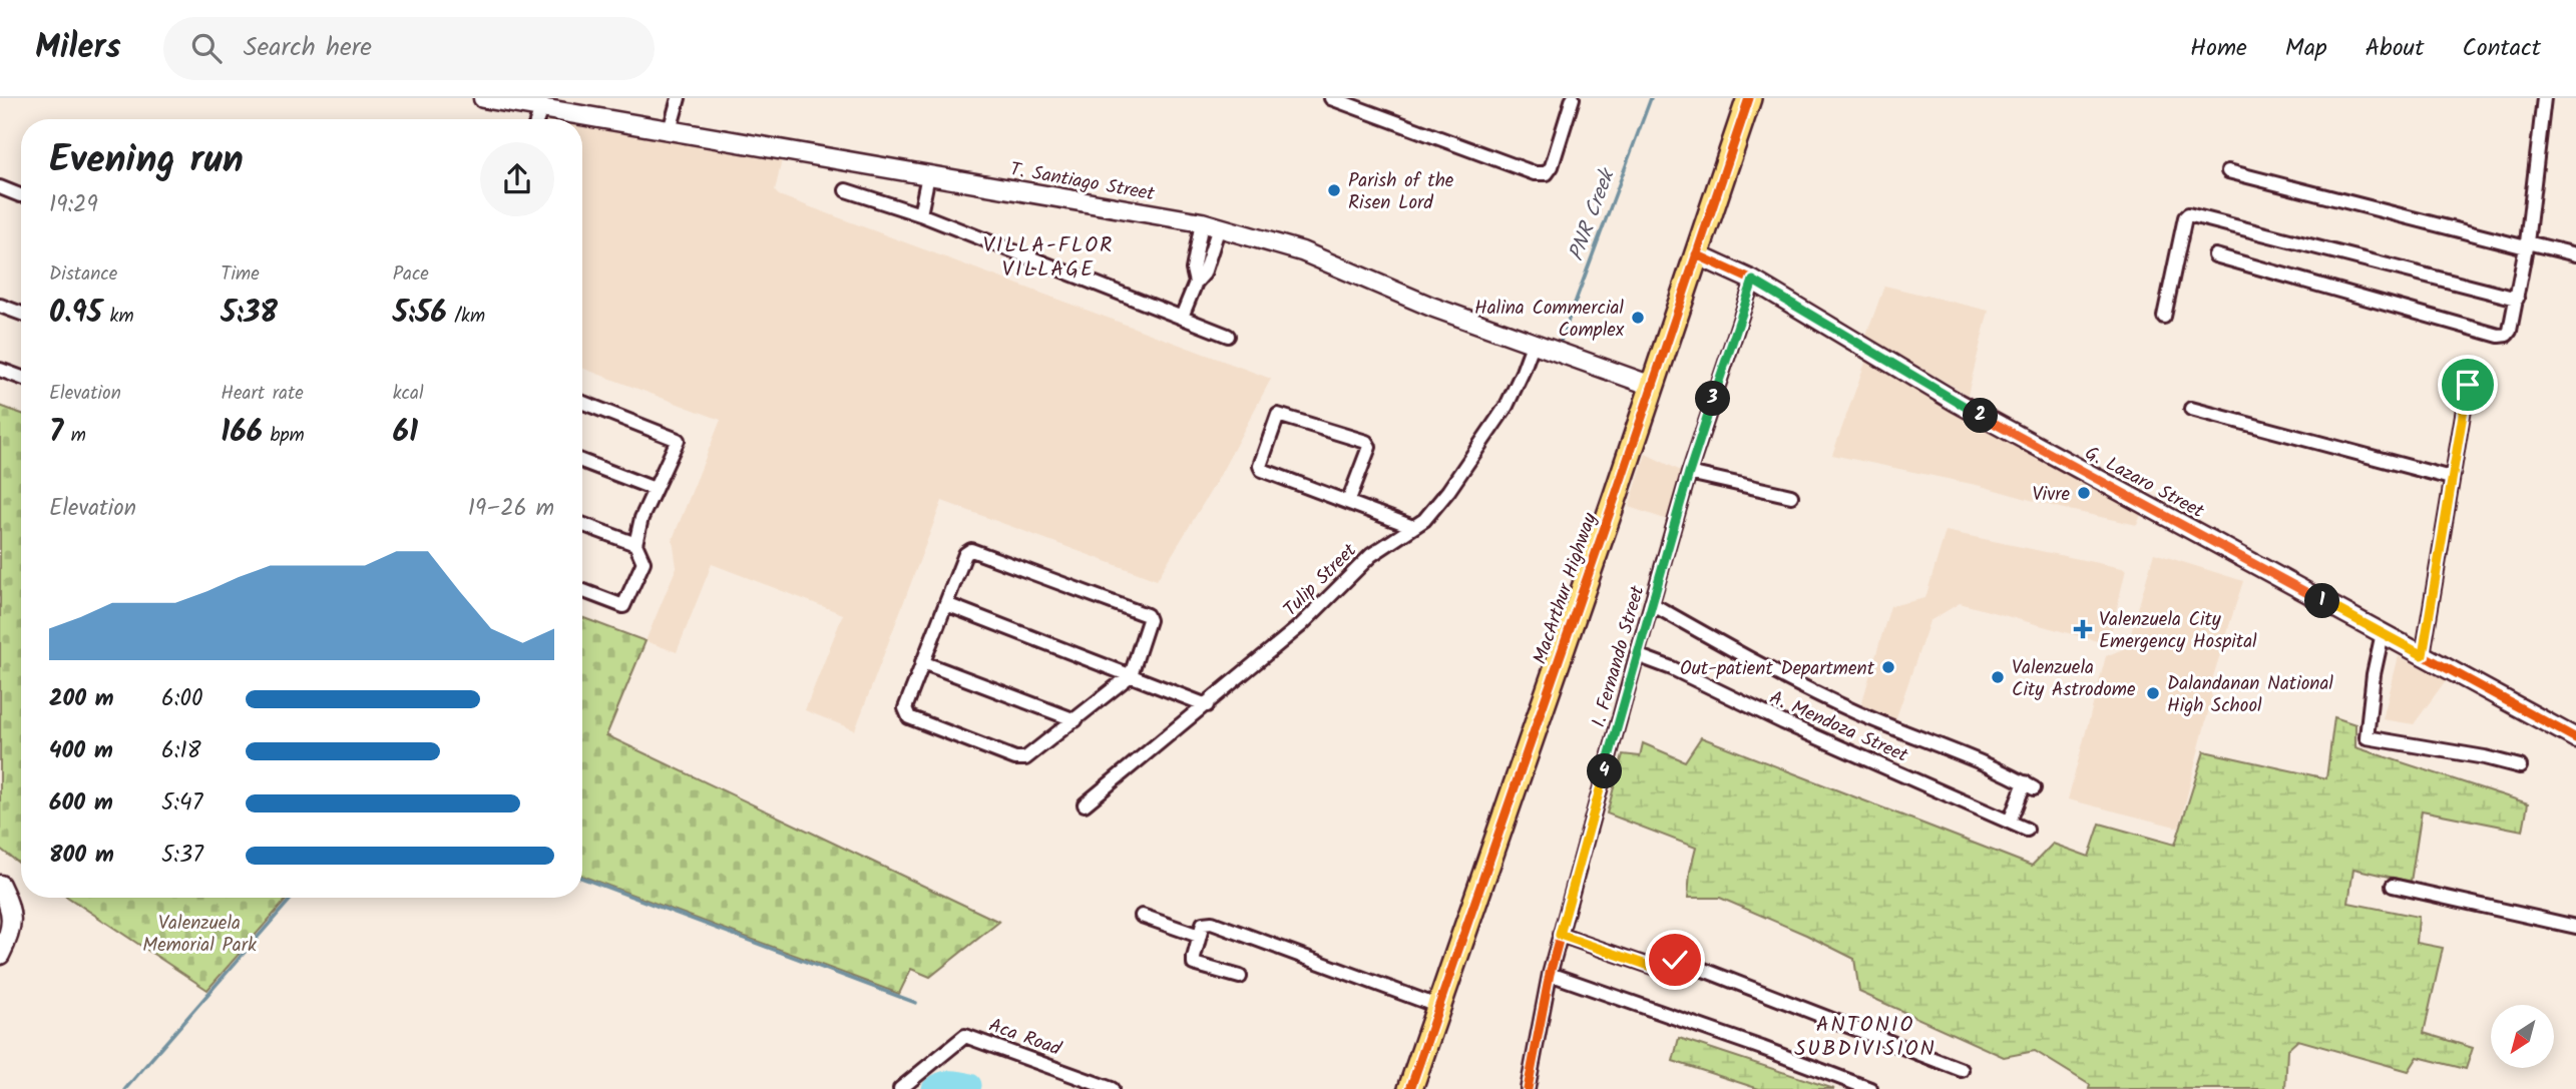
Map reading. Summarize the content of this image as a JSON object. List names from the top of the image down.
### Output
{
  "streets": {
    "highway": ["MacArthur Highway"],
    "main road": ["T. Santiago Street", "G. Lazaro Street"],
    "street": [
      "Tulip Street",
      "I. Fernando Street",
      "A. Mendoza Street",
      "Aca Road"
    ]
  },
  "crossings": [
    ["T. Santiago Street", "Tulip Street"],
    ["T. Santiago Street", "MacArthur Highway"],
    ["G. Lazaro Street", "MacArthur Highway"],
    ["G. Lazaro Street", "I. Fernando Street"],
    ["I. Fernando Street", "A. Mendoza Street"]
  ],
  "districts": ["VILLA-FLOR VILLAGE", "ANTONIO SUBDIVISION"],
  "water": ["PNR Creek"],
  "parks": ["Valenzuela Memorial Park"],
  "places": {
    "other": [
      "Parish of the Risen Lord",
      "Halina Commercial Complex",
      "Vivre",
      "Out-patient Department",
      "Valenzuela City Astrodome",
      "Dalandanan National High School"
    ],
    "health": ["Valenzuela City Emergency Hospital"]
  },
  "north": "bottom left",
  "page": {
    "header": "Milers",
    "search": "Search here",
    "nav": [
      "Home",
      "Map",
      "About",
      "Contact"
    ],
    "heading": ["Evening run", "19:29"],
    "stats": [
      ["Distance", "0.95 km"],
      ["Time", "5:38"],
      ["Pace", "5:56 /km"],
      ["Elevation", "7 m"],
      ["Heart rate", "166 bpm"],
      ["kcal", "61"]
    ],
    "pins": [
      "3",
      "2",
      "1",
      "4"
    ],
    "chart": ["Elevation", "19–26 m"],
    "list": [
      {
        "name": "200 m",
        "note": "6:00"
      },
      {
        "name": "400 m",
        "note": "6:18"
      },
      {
        "name": "600 m",
        "note": "5:47"
      },
      {
        "name": "800 m",
        "note": "5:37"
      }
    ]
  }
}
